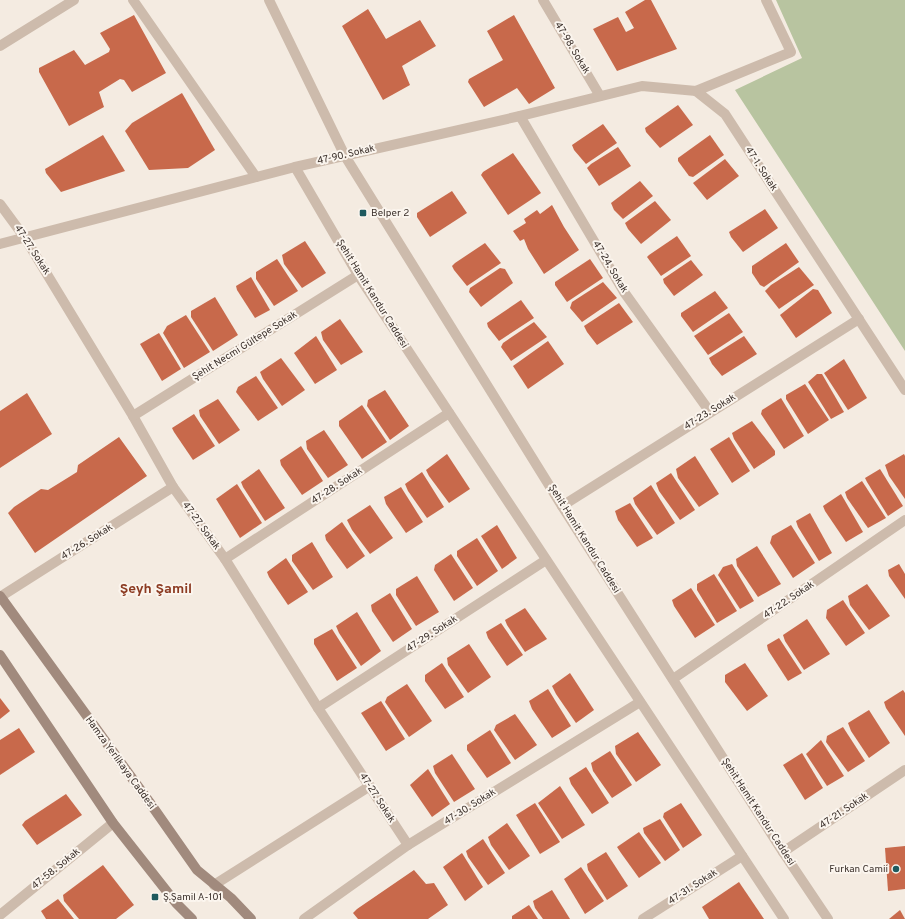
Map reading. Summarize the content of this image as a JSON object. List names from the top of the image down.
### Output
{
  "streets": {
    "street": [
      "47-98. Sokak",
      "47-90. Sokak",
      "47-1. Sokak",
      "47-27. Sokak",
      "47-24. Sokak",
      "Şehit Hamit Kandur Caddesi",
      "Şehit Necmi Gültepe Sokak",
      "47-23. Sokak",
      "47-28. Sokak",
      "47-26. Sokak",
      "47-22. Sokak",
      "47-29. Sokak",
      "Hamza Yerlikaya Caddesi",
      "47-30. Sokak",
      "47-21. Sokak",
      "47-58. Sokak",
      "47-31. Sokak"
    ]
  },
  "crossings": [
    ["47-98. Sokak", "47-90. Sokak"],
    ["47-90. Sokak", "47-1. Sokak"],
    ["47-90. Sokak", "47-27. Sokak"],
    ["47-90. Sokak", "47-24. Sokak"],
    ["47-90. Sokak", "Şehit Hamit Kandur Caddesi"],
    ["47-1. Sokak", "47-23. Sokak"],
    ["47-27. Sokak", "Şehit Necmi Gültepe Sokak"],
    ["47-27. Sokak", "47-28. Sokak"],
    ["47-27. Sokak", "47-26. Sokak"],
    ["47-27. Sokak", "47-29. Sokak"],
    ["47-27. Sokak", "47-30. Sokak"],
    ["47-24. Sokak", "47-23. Sokak"],
    ["Şehit Hamit Kandur Caddesi", "Şehit Necmi Gültepe Sokak"],
    ["Şehit Hamit Kandur Caddesi", "47-23. Sokak"],
    ["Şehit Hamit Kandur Caddesi", "47-28. Sokak"],
    ["Şehit Hamit Kandur Caddesi", "47-22. Sokak"],
    ["Şehit Hamit Kandur Caddesi", "47-29. Sokak"],
    ["Şehit Hamit Kandur Caddesi", "47-30. Sokak"],
    ["Şehit Hamit Kandur Caddesi", "47-21. Sokak"],
    ["Şehit Hamit Kandur Caddesi", "47-31. Sokak"],
    ["47-26. Sokak", "Hamza Yerlikaya Caddesi"]
  ],
  "districts": ["Şeyh Şamil"],
  "places": {
    "transit": ["Belper 2", "Ş.Şamil A-101"],
    "other": ["Furkan Camii"]
  }
}
